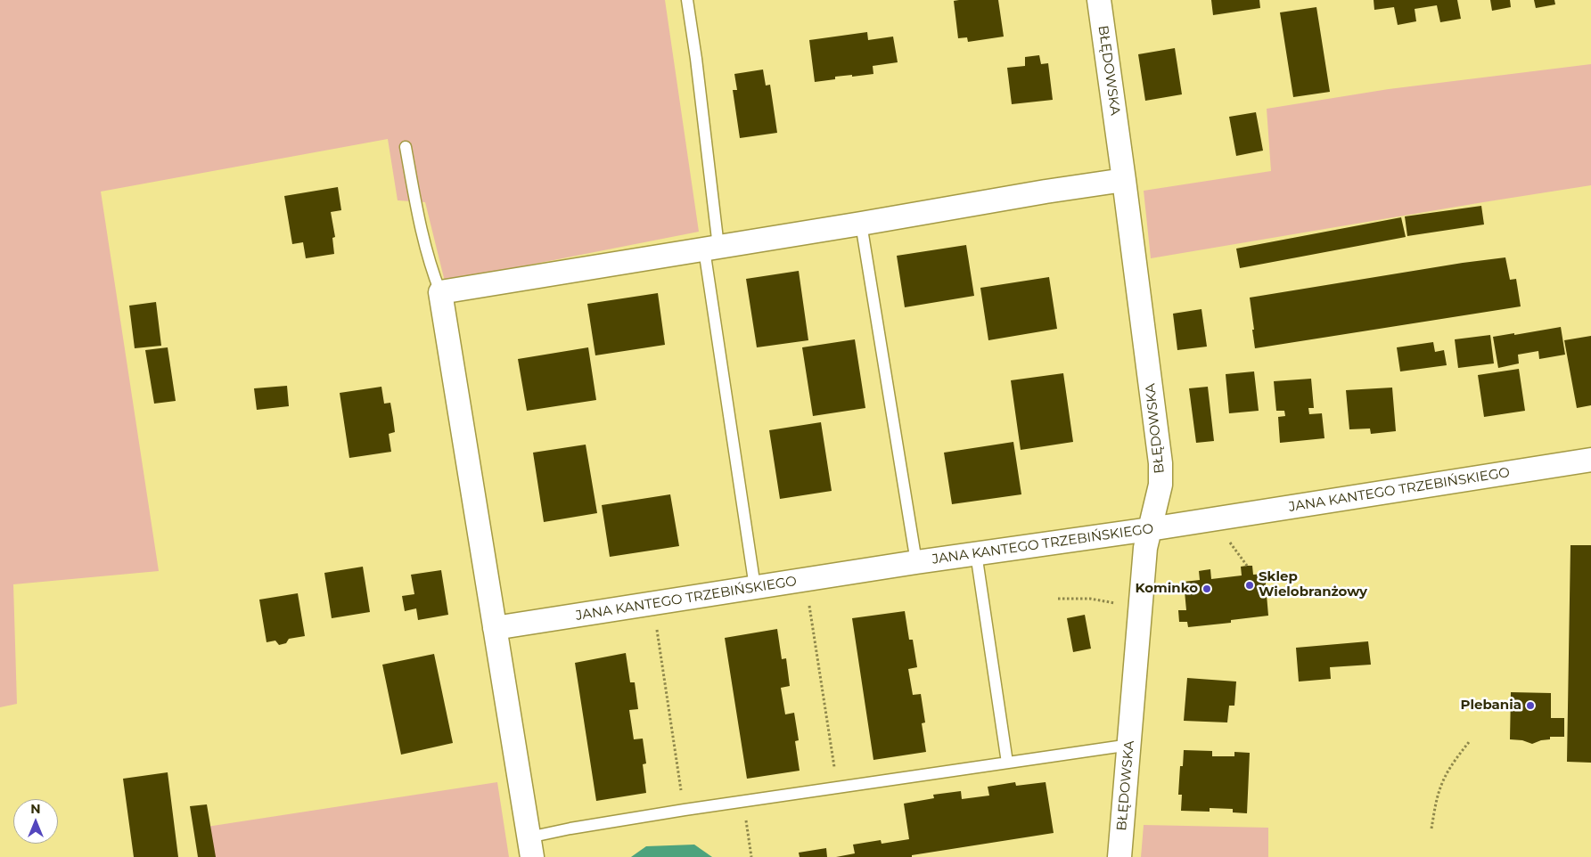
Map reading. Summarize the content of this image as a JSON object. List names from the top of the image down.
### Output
{
  "streets": {
    "street": ["BŁĘDOWSKA", "JANA KANTEGO TRZEBIŃSKIEGO"]
  },
  "crossings": [
    ["BŁĘDOWSKA", "JANA KANTEGO TRZEBIŃSKIEGO"]
  ],
  "places": ["Sklep Wielobranżowy", "Kominko", "Plebania"],
  "north": "top"
}
